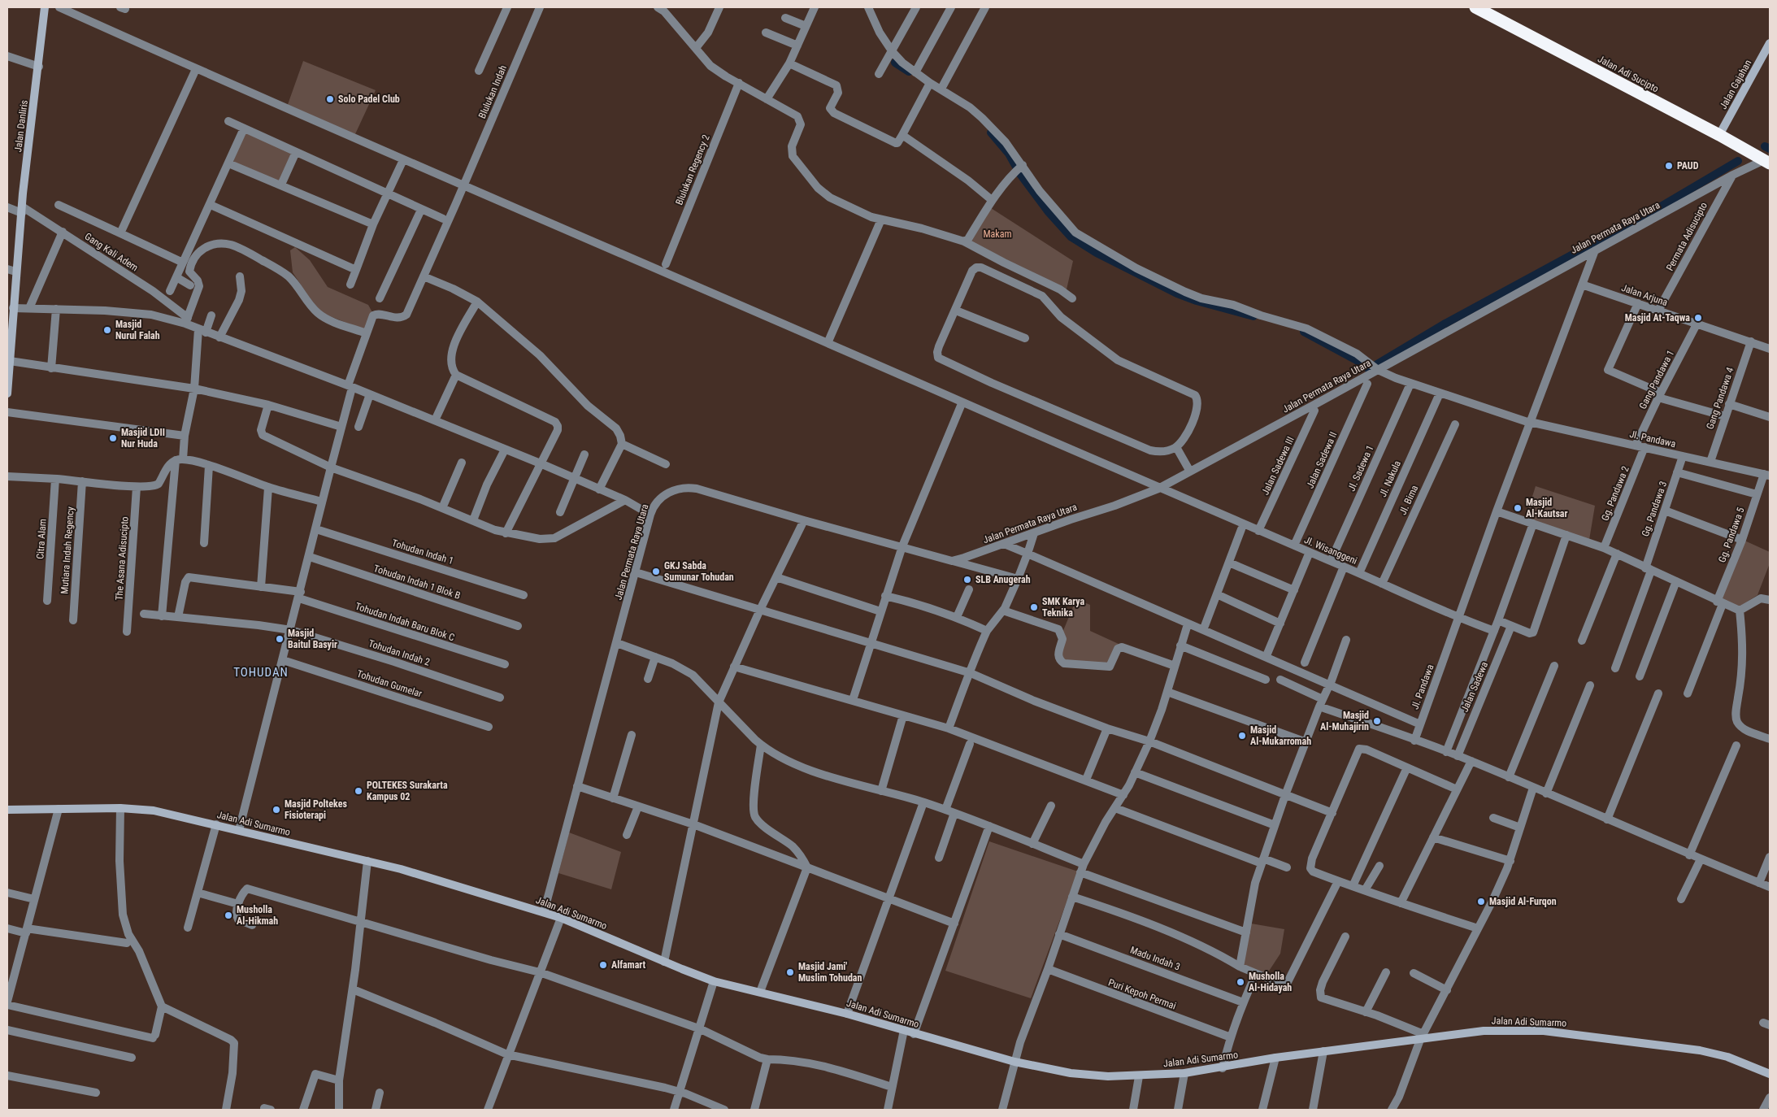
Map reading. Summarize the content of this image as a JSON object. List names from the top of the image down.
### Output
{
  "streets": {
    "highway": ["Jalan Adi Sucipto"],
    "main road": ["Jalan Gajahan", "Jalan Danliris", "Jalan Adi Sumarmo"],
    "street": [
      "Blulukan Indah",
      "Blulukan Regency 2",
      "Jalan Permata Raya Utara",
      "Permata Adisucipto",
      "Gang Kali Adem",
      "Jalan Arjuna",
      "Gang Pandawa 1",
      "Gang Pandawa 4",
      "Jl. Pandawa",
      "Jalan Sadewa II",
      "Jalan Sadewa III",
      "Jl. Sadewa 1",
      "Jl. Nakula",
      "Gg. Pandawa 2",
      "Jl. Bima",
      "Gg. Pandawa 3",
      "Gg. Pandawa 5",
      "Citra Alam",
      "Mutiara Indah Regency",
      "Jl. Wisanggeni",
      "Tohudan Indah 1",
      "The Asana Adisucipto",
      "Tohudan Indah 1 Blok B",
      "Tohudan Indah Baru Blok C",
      "Tohudan Indah 2",
      "Tohudan Gumelar",
      "Jalan Sadewa",
      "Madu Indah 3",
      "Puri Kepoh Permai"
    ]
  },
  "crossings": [
    ["Jalan Adi Sucipto", "Jalan Gajahan"],
    ["Jalan Adi Sucipto", "Jalan Permata Raya Utara"],
    ["Blulukan Indah", "Jl. Wisanggeni"],
    ["Jalan Danliris", "Gang Kali Adem"],
    ["Jalan Permata Raya Utara", "Permata Adisucipto"],
    ["Jalan Permata Raya Utara", "Jl. Pandawa"],
    ["Jalan Permata Raya Utara", "Jl. Wisanggeni"],
    ["Jalan Permata Raya Utara", "Jalan Adi Sumarmo"],
    ["Jalan Arjuna", "Gang Pandawa 1"],
    ["Jalan Arjuna", "Gang Pandawa 4"],
    ["Jalan Arjuna", "Jl. Pandawa"],
    ["Gang Pandawa 1", "Jl. Pandawa"],
    ["Gang Pandawa 4", "Jl. Pandawa"],
    ["Jl. Pandawa", "Jl. Sadewa 1"],
    ["Jl. Pandawa", "Jl. Nakula"],
    ["Jl. Pandawa", "Gg. Pandawa 2"],
    ["Jl. Pandawa", "Gg. Pandawa 3"],
    ["Jl. Pandawa", "Gg. Pandawa 5"],
    ["Jl. Pandawa", "Jl. Wisanggeni"],
    ["Jalan Sadewa II", "Jl. Wisanggeni"],
    ["Jalan Sadewa III", "Jl. Wisanggeni"],
    ["Jl. Sadewa 1", "Jl. Wisanggeni"],
    ["Jl. Nakula", "Jl. Wisanggeni"],
    ["Jl. Bima", "Jl. Wisanggeni"],
    ["Tohudan Indah Baru Blok C", "Tohudan Indah 2"]
  ],
  "districts": ["TOHUDAN"],
  "parks": ["Makam"],
  "places": [
    "Solo Padel Club",
    "PAUD",
    "Masjid At-Taqwa",
    "Masjid Nurul Falah",
    "Masjid LDII Nur Huda",
    "Masjid Al-Kautsar",
    "GKJ Sabda Sumunar Tohudan",
    "SLB Anugerah",
    "SMK Karya Teknika",
    "Masjid Baitul Basyir",
    "Masjid Al-Muhajirin",
    "Masjid Al-Mukarromah",
    "POLTEKES Surakarta Kampus 02",
    "Masjid Poltekes Fisioterapi",
    "Masjid Al-Furqon",
    "Musholla Al-Hikmah",
    "Alfamart",
    "Masjid Jami' Muslim Tohudan",
    "Musholla Al-Hidayah"
  ]
}
